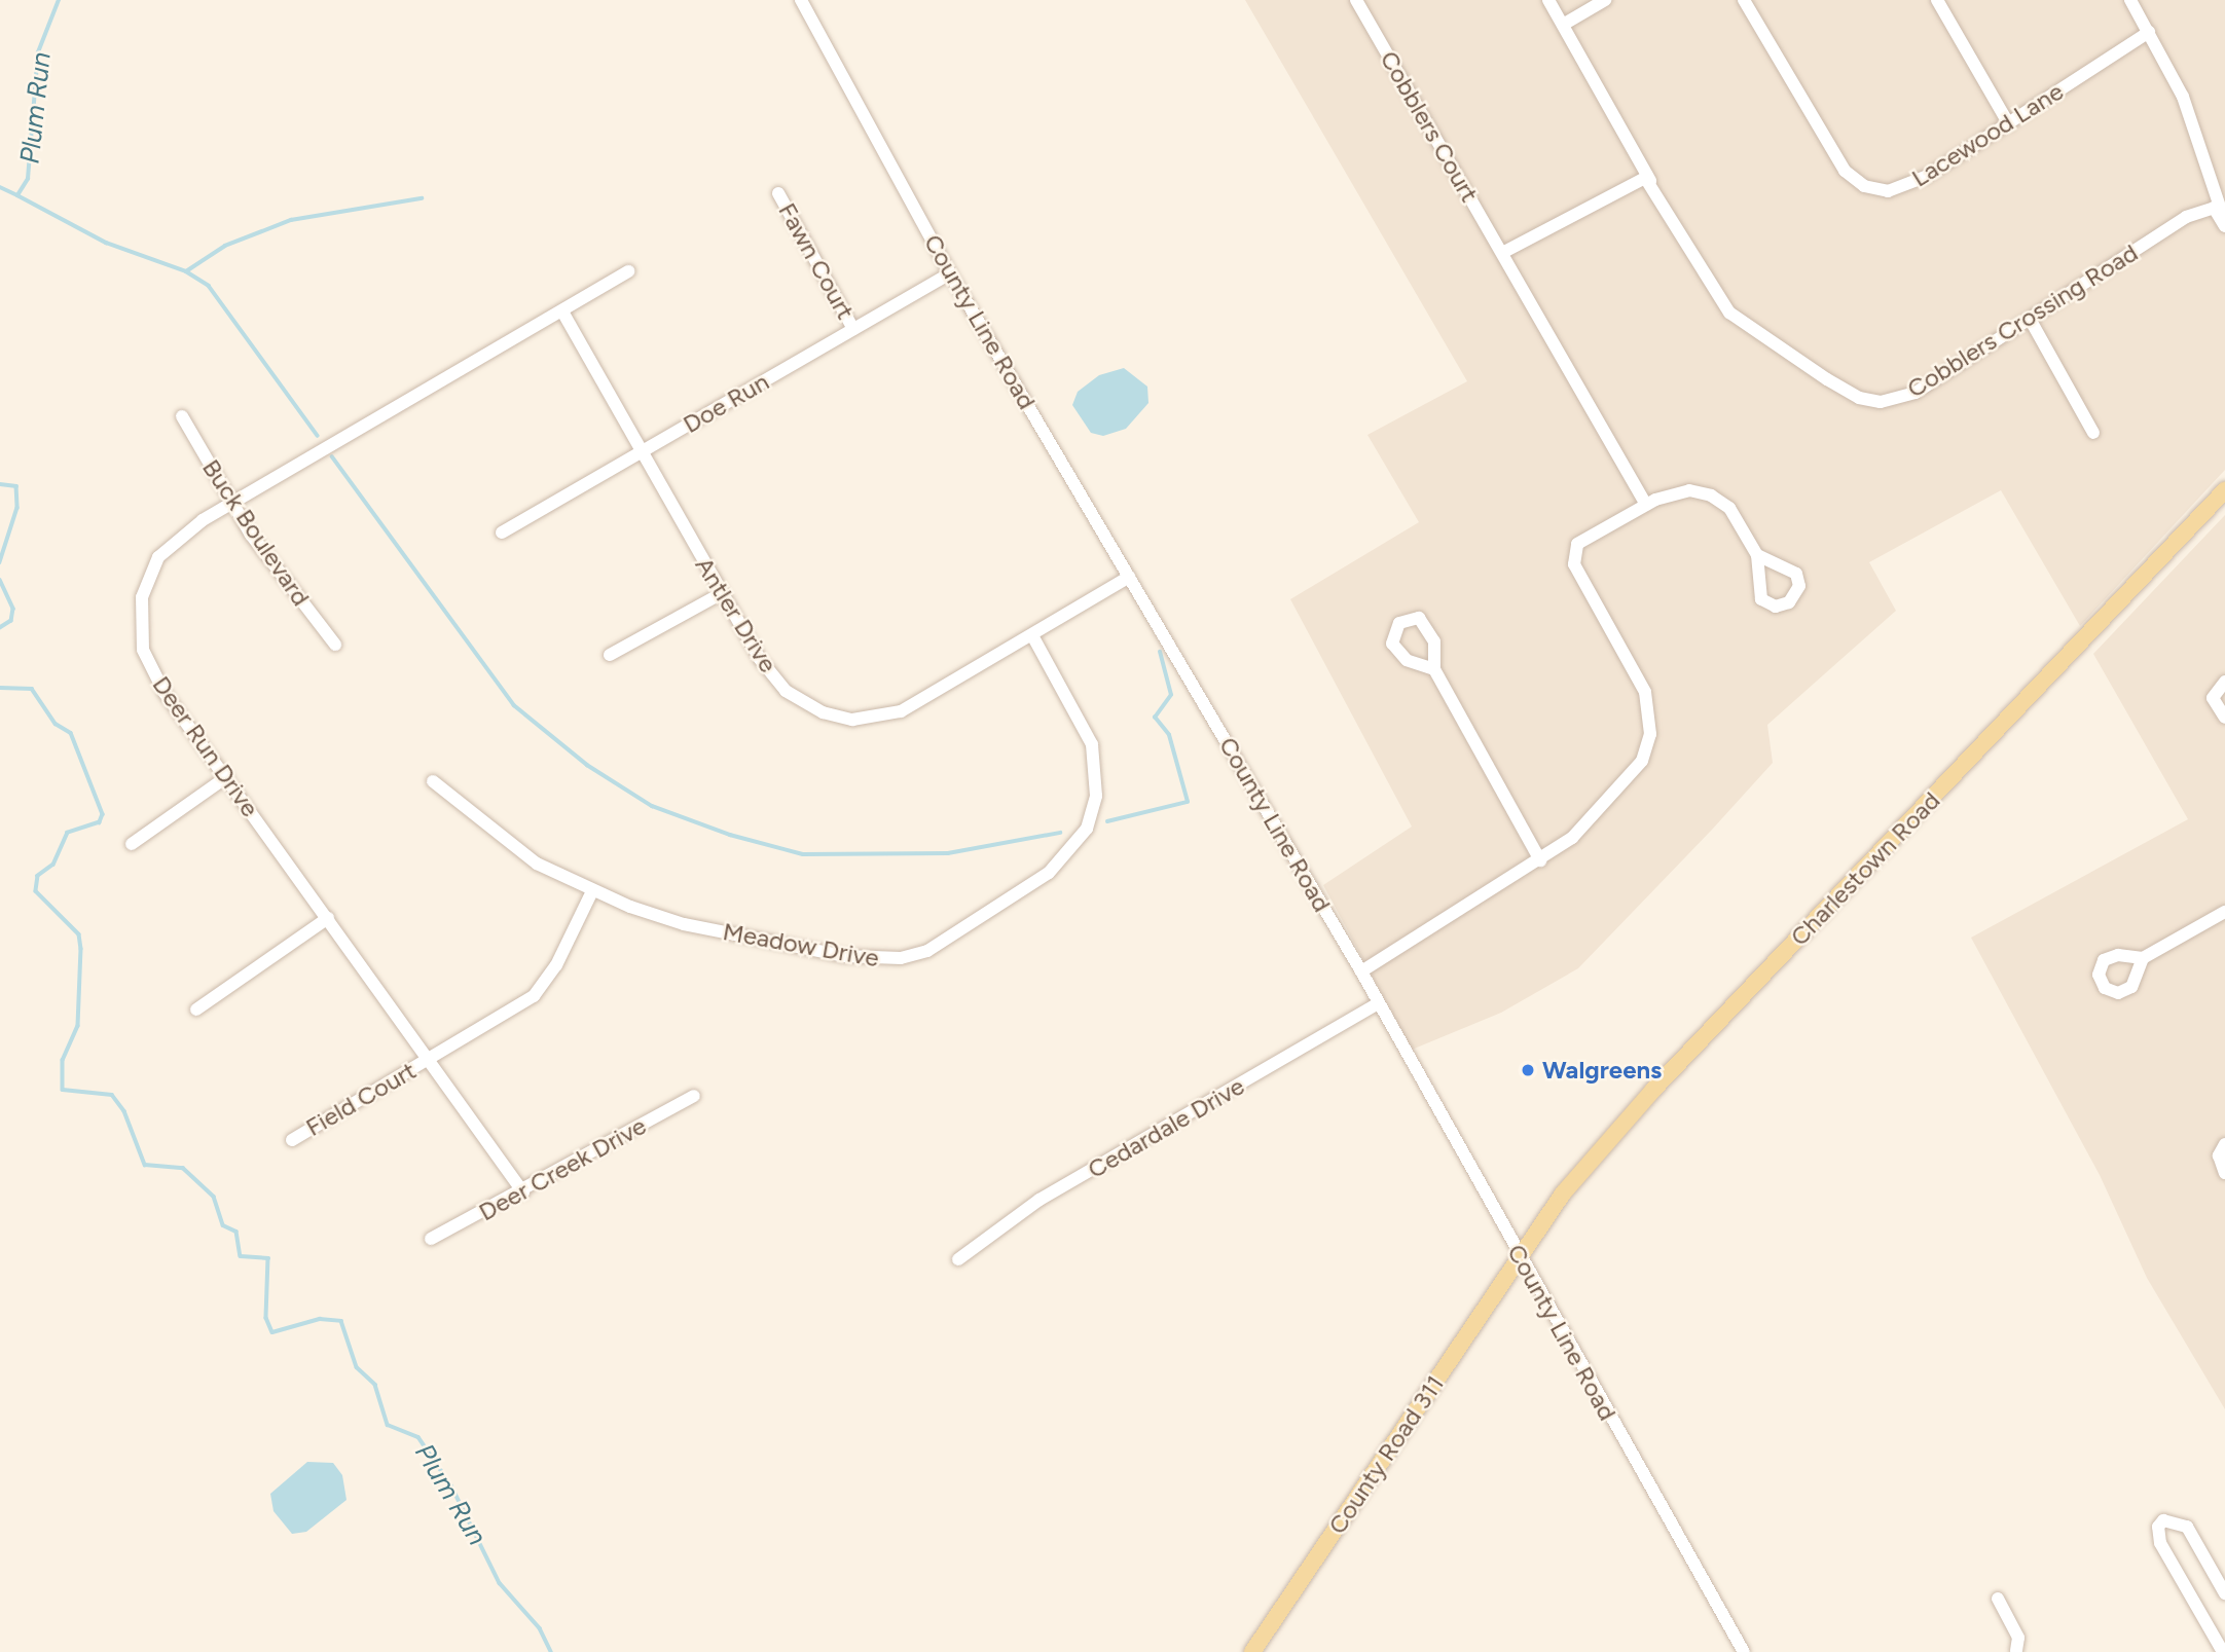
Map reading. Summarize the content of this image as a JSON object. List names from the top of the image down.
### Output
{
  "streets": {
    "main road": ["Charlestown Road", "County Road 311"],
    "street": [
      "Cobblers Court",
      "Lacewood Lane",
      "Fawn Court",
      "Cobblers Crossing Road",
      "County Line Road",
      "Doe Run",
      "Buck Boulevard",
      "Antler Drive",
      "Deer Run Drive",
      "Meadow Drive",
      "Field Court",
      "Cedardale Drive",
      "Deer Creek Drive"
    ]
  },
  "crossings": [
    ["Fawn Court", "Doe Run"],
    ["County Line Road", "Doe Run"],
    ["County Line Road", "Antler Drive"],
    ["County Line Road", "Charlestown Road"],
    ["County Line Road", "Cedardale Drive"],
    ["County Line Road", "County Road 311"],
    ["Doe Run", "Antler Drive"],
    ["Buck Boulevard", "Deer Run Drive"],
    ["Antler Drive", "Deer Run Drive"],
    ["Antler Drive", "Meadow Drive"],
    ["Deer Run Drive", "Field Court"],
    ["Deer Run Drive", "Deer Creek Drive"],
    ["Charlestown Road", "County Road 311"],
    ["Meadow Drive", "Field Court"]
  ],
  "water": ["Plum Run"],
  "places": ["Walgreens"]
}
